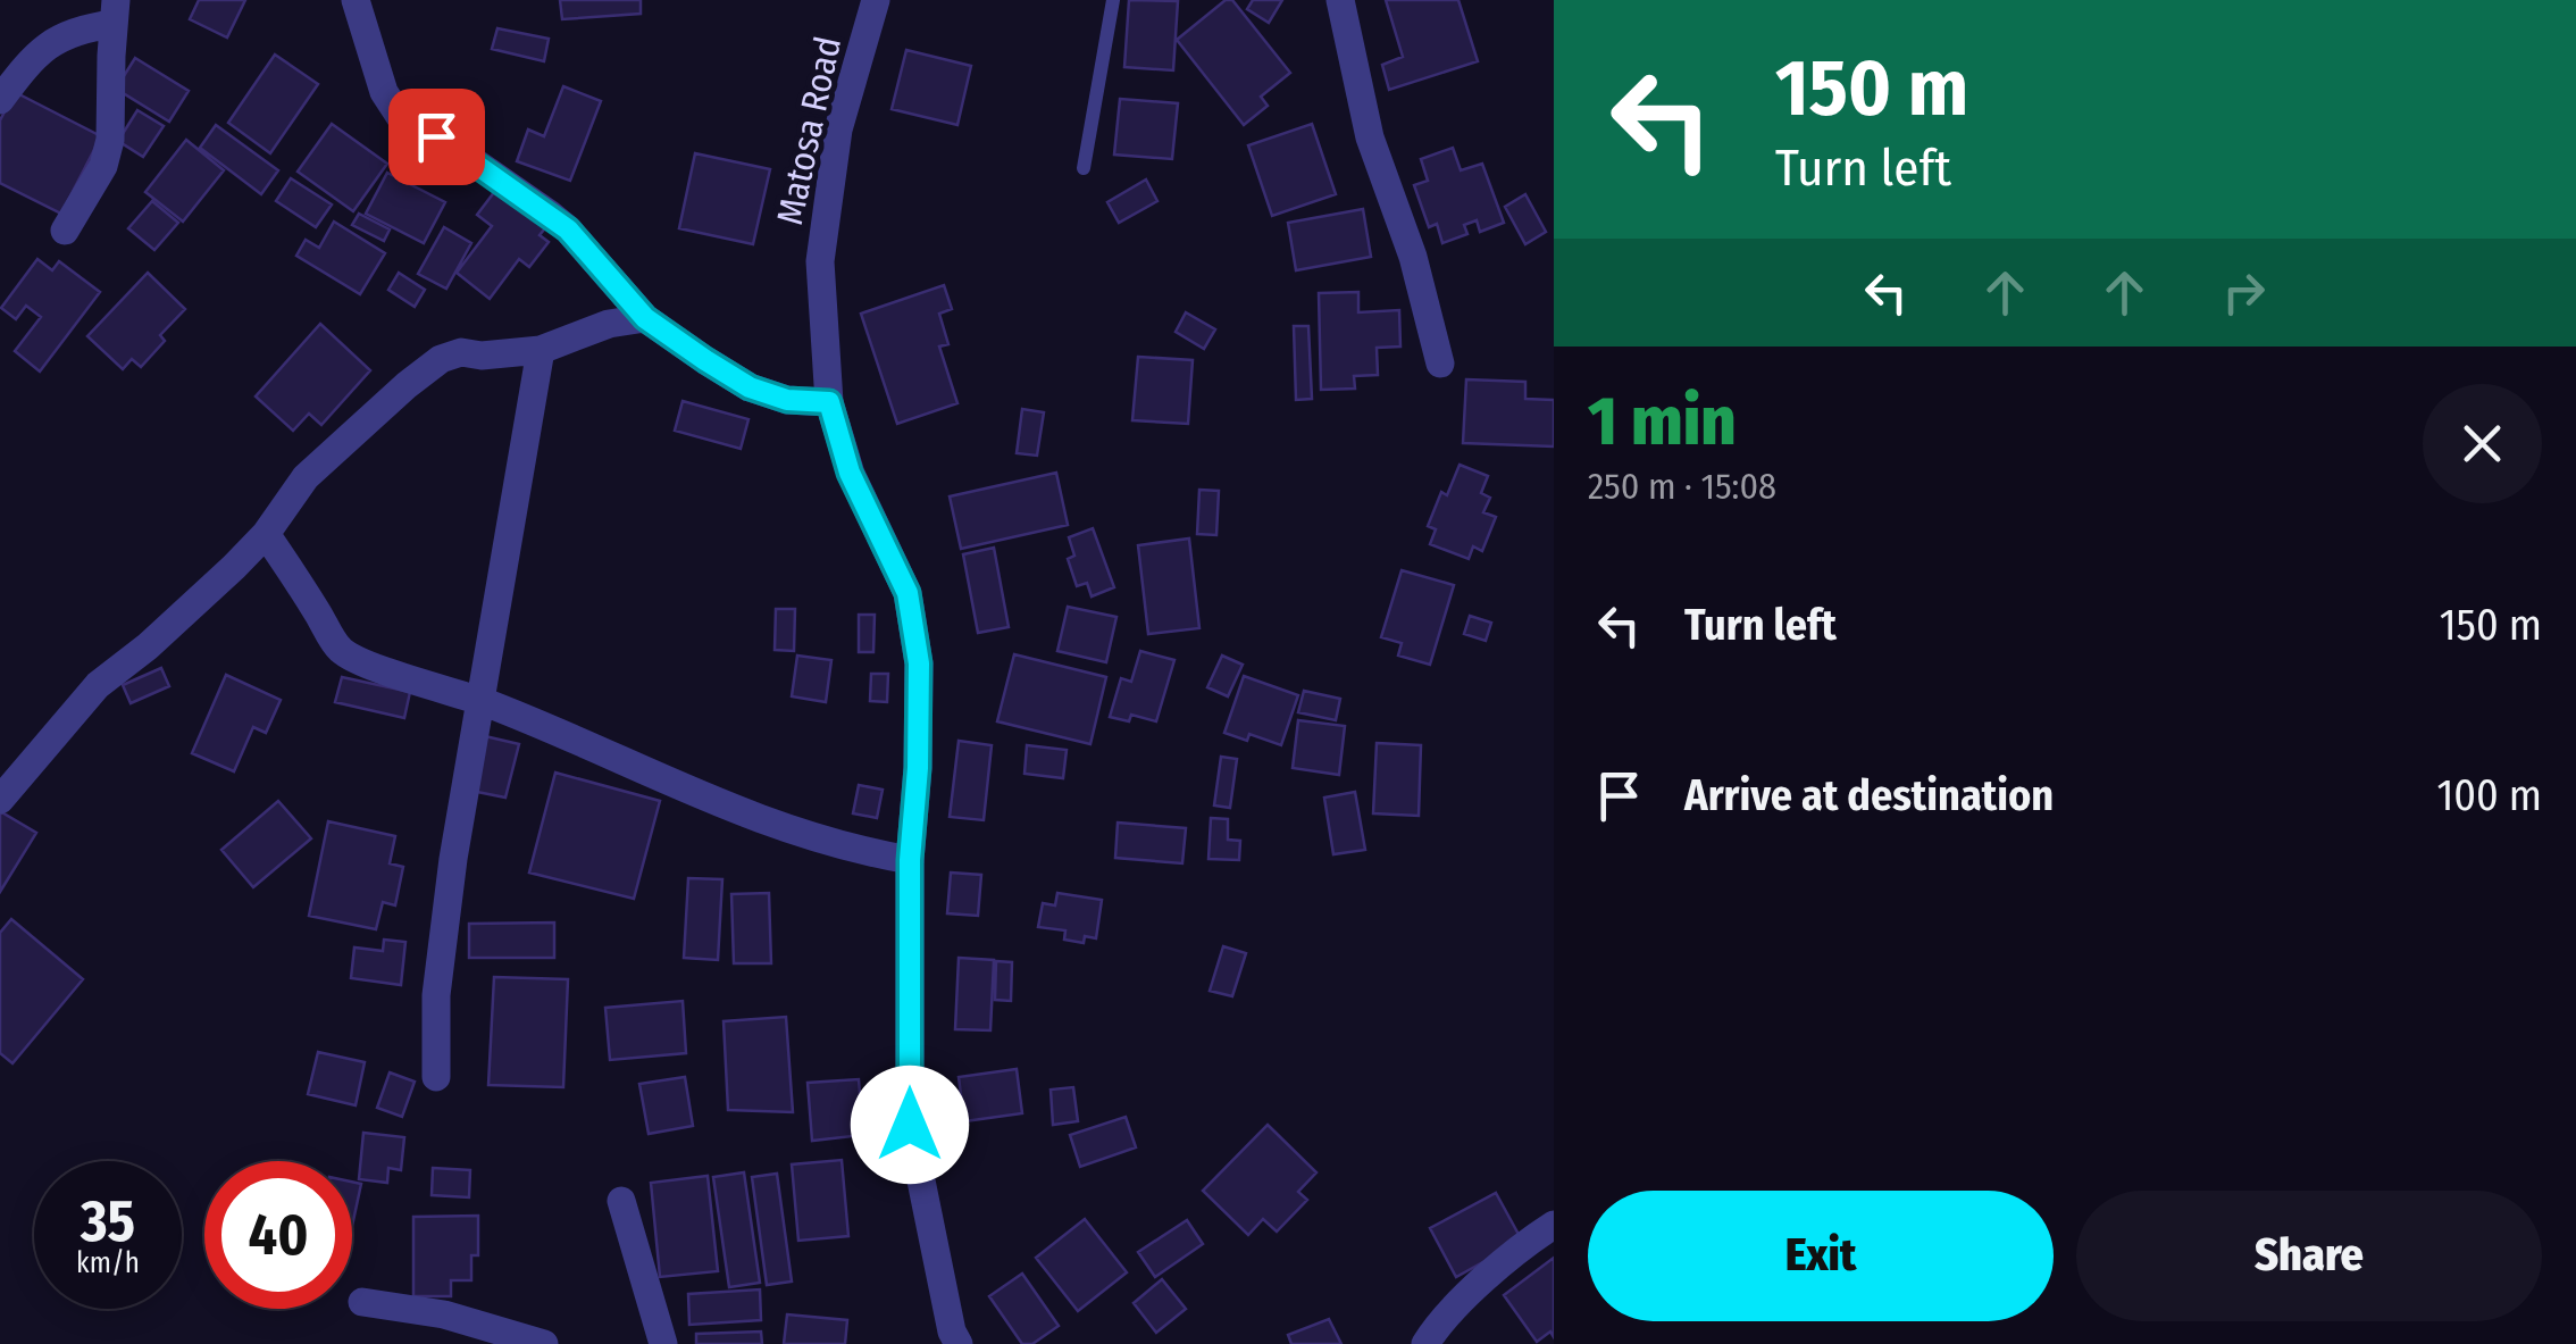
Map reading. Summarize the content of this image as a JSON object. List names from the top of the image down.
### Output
{
  "streets": {
    "street": ["Matosa Road"]
  },
  "page": {
    "turn": ["150 m", "Turn left"],
    "heading": ["1 min", "250 m · 15:08"],
    "list": [
      {
        "name": "Turn left",
        "value": "150 m"
      },
      {
        "name": "Arrive at destination",
        "value": "100 m"
      }
    ],
    "speed": "35 km/h",
    "limit": "40",
    "buttons": ["Exit", "Share"]
  }
}
